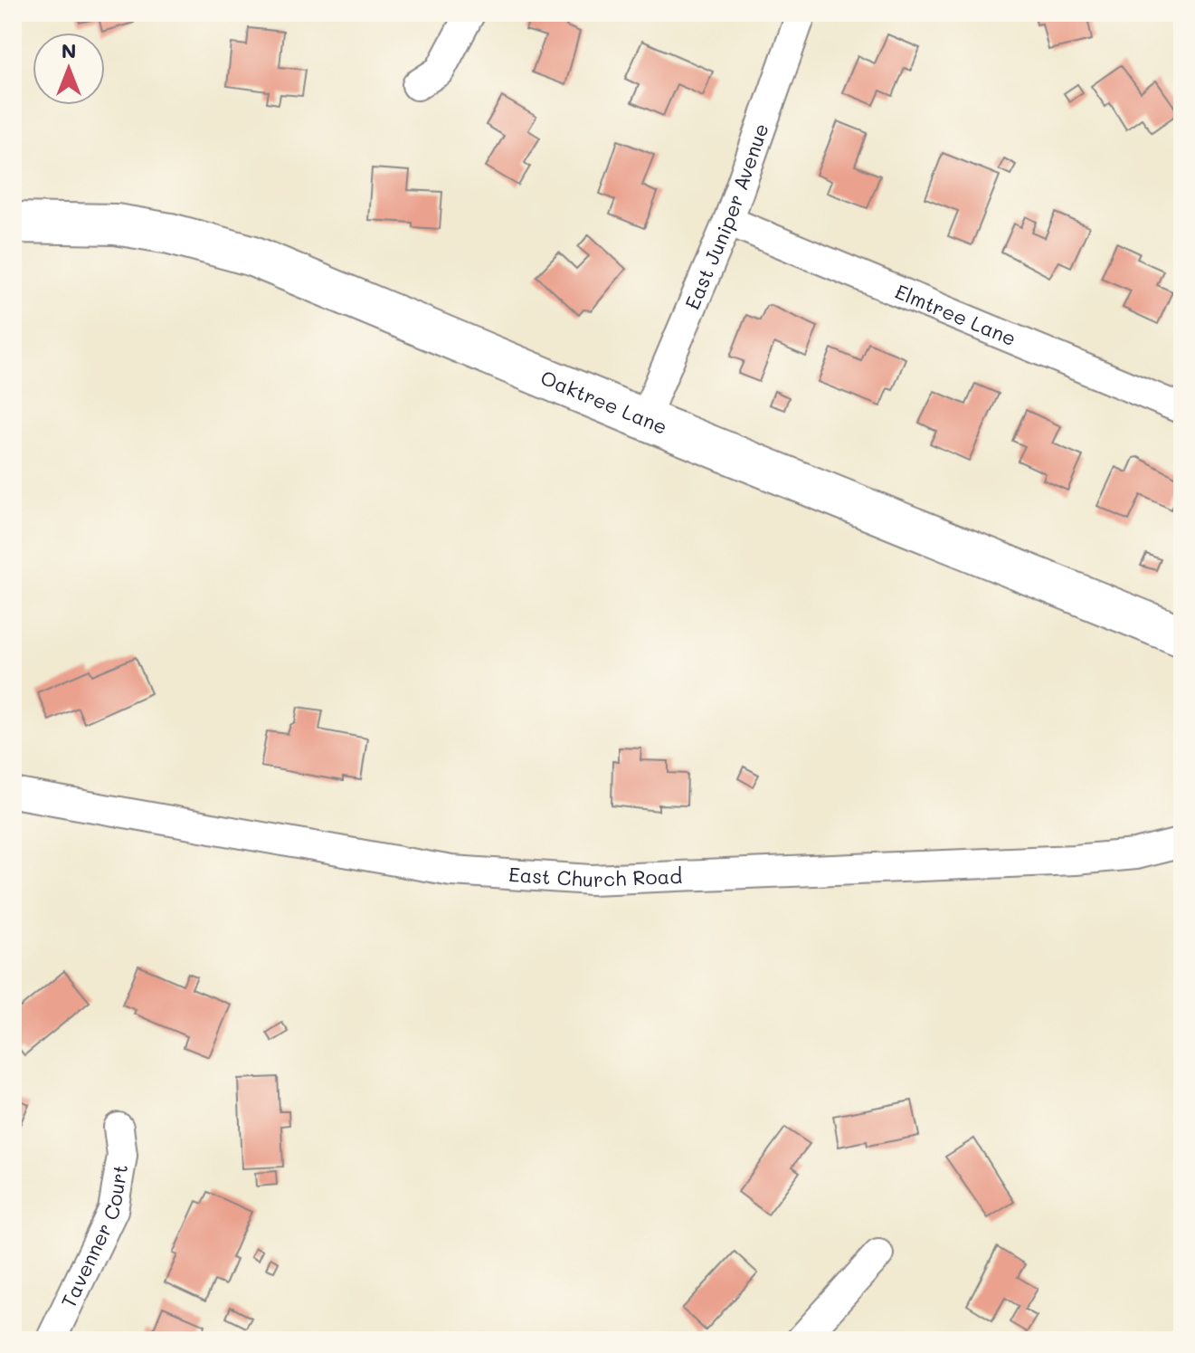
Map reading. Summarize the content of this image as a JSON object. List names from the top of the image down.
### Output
{
  "streets": {
    "street": [
      "East Juniper Avenue",
      "Elmtree Lane",
      "Oaktree Lane",
      "East Church Road",
      "Tavenner Court"
    ]
  },
  "crossings": [
    ["East Juniper Avenue", "Elmtree Lane"],
    ["East Juniper Avenue", "Oaktree Lane"]
  ],
  "north": "top"
}
